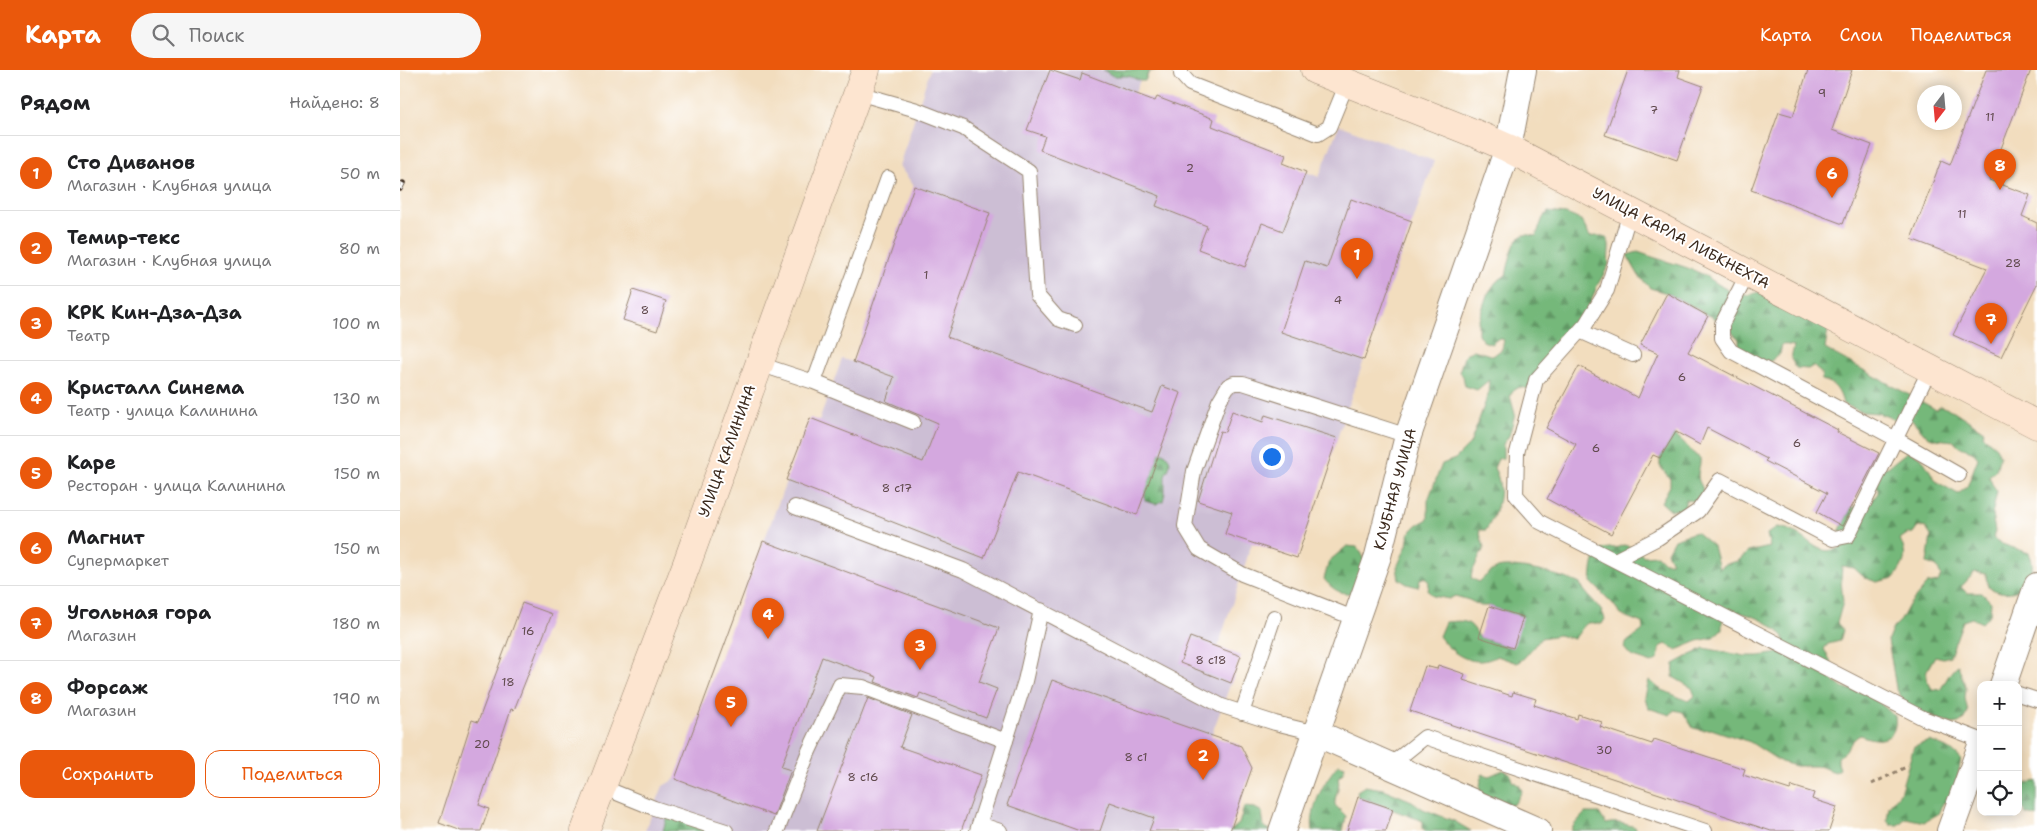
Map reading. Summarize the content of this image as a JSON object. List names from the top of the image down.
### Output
{
  "streets": {
    "main road": ["УЛИЦА КАРЛА ЛИБКНЕХТА", "УЛИЦА КАЛИНИНА"],
    "street": ["КЛУБНАЯ УЛИЦА"]
  },
  "crossings": [
    ["УЛИЦА КАРЛА ЛИБКНЕХТА", "КЛУБНАЯ УЛИЦА"]
  ],
  "house_numbers": [
    "9",
    "7",
    "11",
    "2",
    "11",
    "28",
    "1",
    "4",
    "8",
    "6",
    "6",
    "6",
    "8 с17",
    "16",
    "8 с18",
    "18",
    "20",
    "30",
    "8 с1",
    "8 с16"
  ],
  "north": "bottom",
  "page": {
    "header": "Карта",
    "search": "Поиск",
    "nav": ["Карта", "Слои", "Поделиться"],
    "heading": ["Рядом", "Найдено: 8"],
    "list": [
      {
        "mark": "1",
        "name": "Сто Диванов",
        "note": "Магазин · Клубная улица",
        "value": "50 m"
      },
      {
        "mark": "2",
        "name": "Темир-текс",
        "note": "Магазин · Клубная улица",
        "value": "80 m"
      },
      {
        "mark": "3",
        "name": "КРК Кин-Дза-Дза",
        "note": "Театр",
        "value": "100 m"
      },
      {
        "mark": "4",
        "name": "Кристалл Синема",
        "note": "Театр · улица Калинина",
        "value": "130 m"
      },
      {
        "mark": "5",
        "name": "Каре",
        "note": "Ресторан · улица Калинина",
        "value": "150 m"
      },
      {
        "mark": "6",
        "name": "Магнит",
        "note": "Супермаркет",
        "value": "150 m"
      },
      {
        "mark": "7",
        "name": "Угольная гора",
        "note": "Магазин",
        "value": "180 m"
      },
      {
        "mark": "8",
        "name": "Форсаж",
        "note": "Магазин",
        "value": "190 m"
      }
    ],
    "pins": [
      "8",
      "6",
      "1",
      "7",
      "4",
      "3",
      "5",
      "2"
    ],
    "map_buttons": ["+", "−"],
    "buttons": ["Сохранить", "Поделиться"]
  }
}
